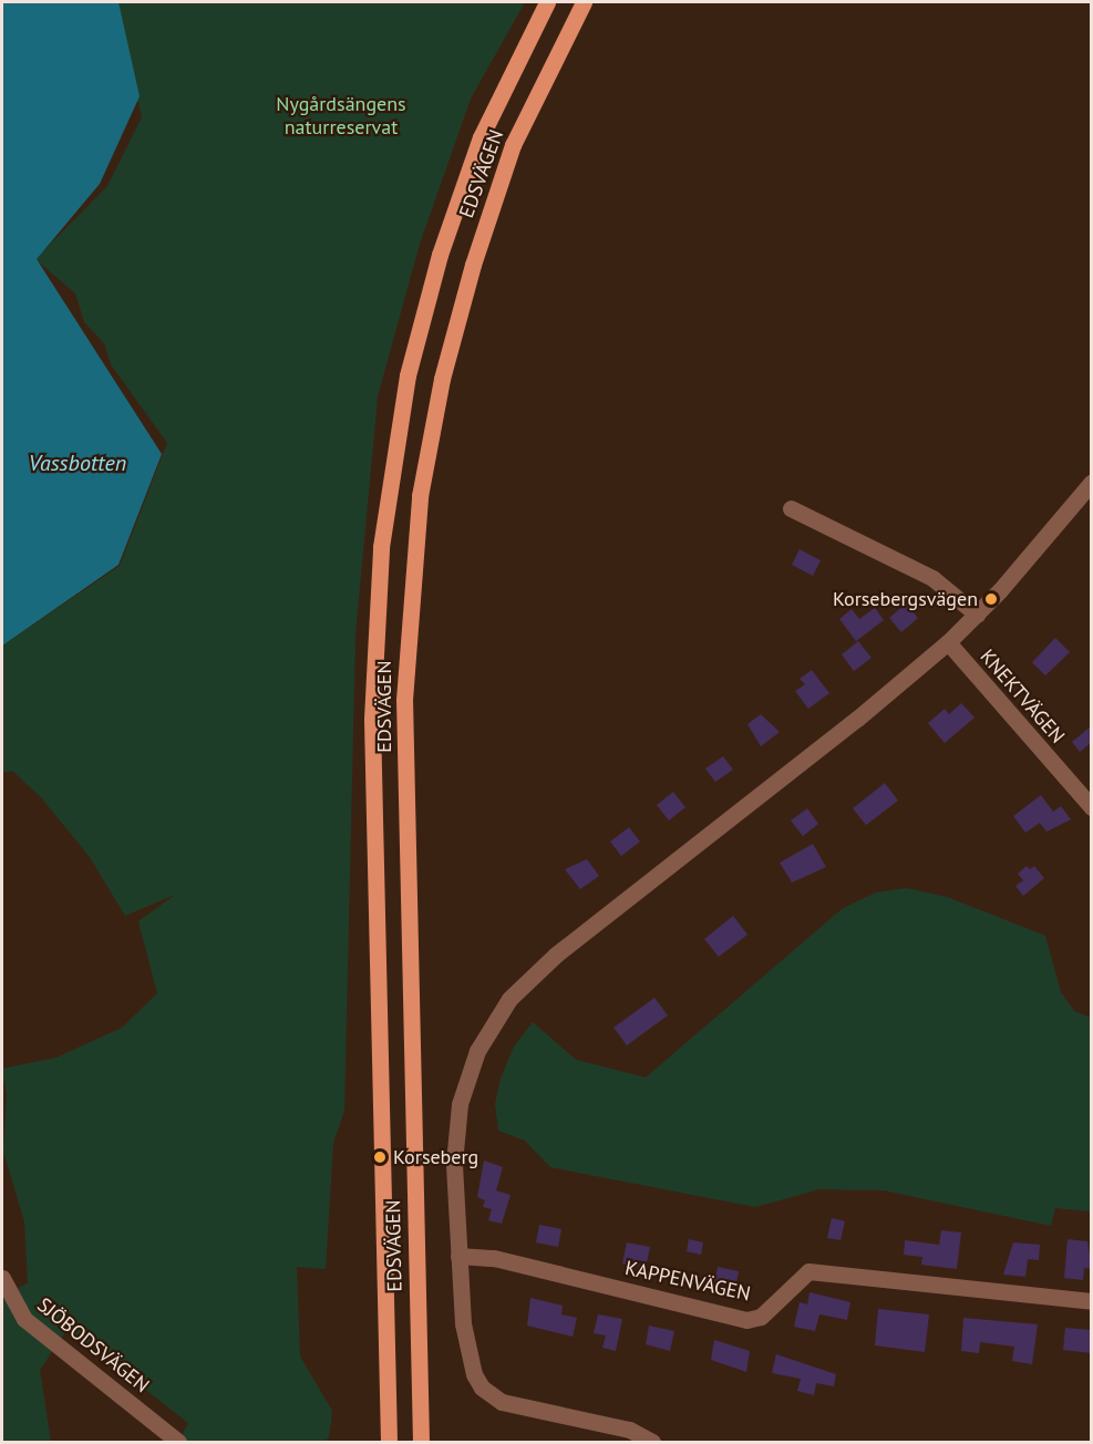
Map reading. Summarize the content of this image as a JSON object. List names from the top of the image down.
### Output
{
  "streets": {
    "main road": ["EDSVÄGEN"],
    "street": ["KNEKTVÄGEN", "KAPPENVÄGEN", "SJÖBODSVÄGEN"]
  },
  "water": ["Vassbotten"],
  "parks": ["Nygårdsängens naturreservat"],
  "places": ["Korsebergsvägen", "Korseberg"]
}
